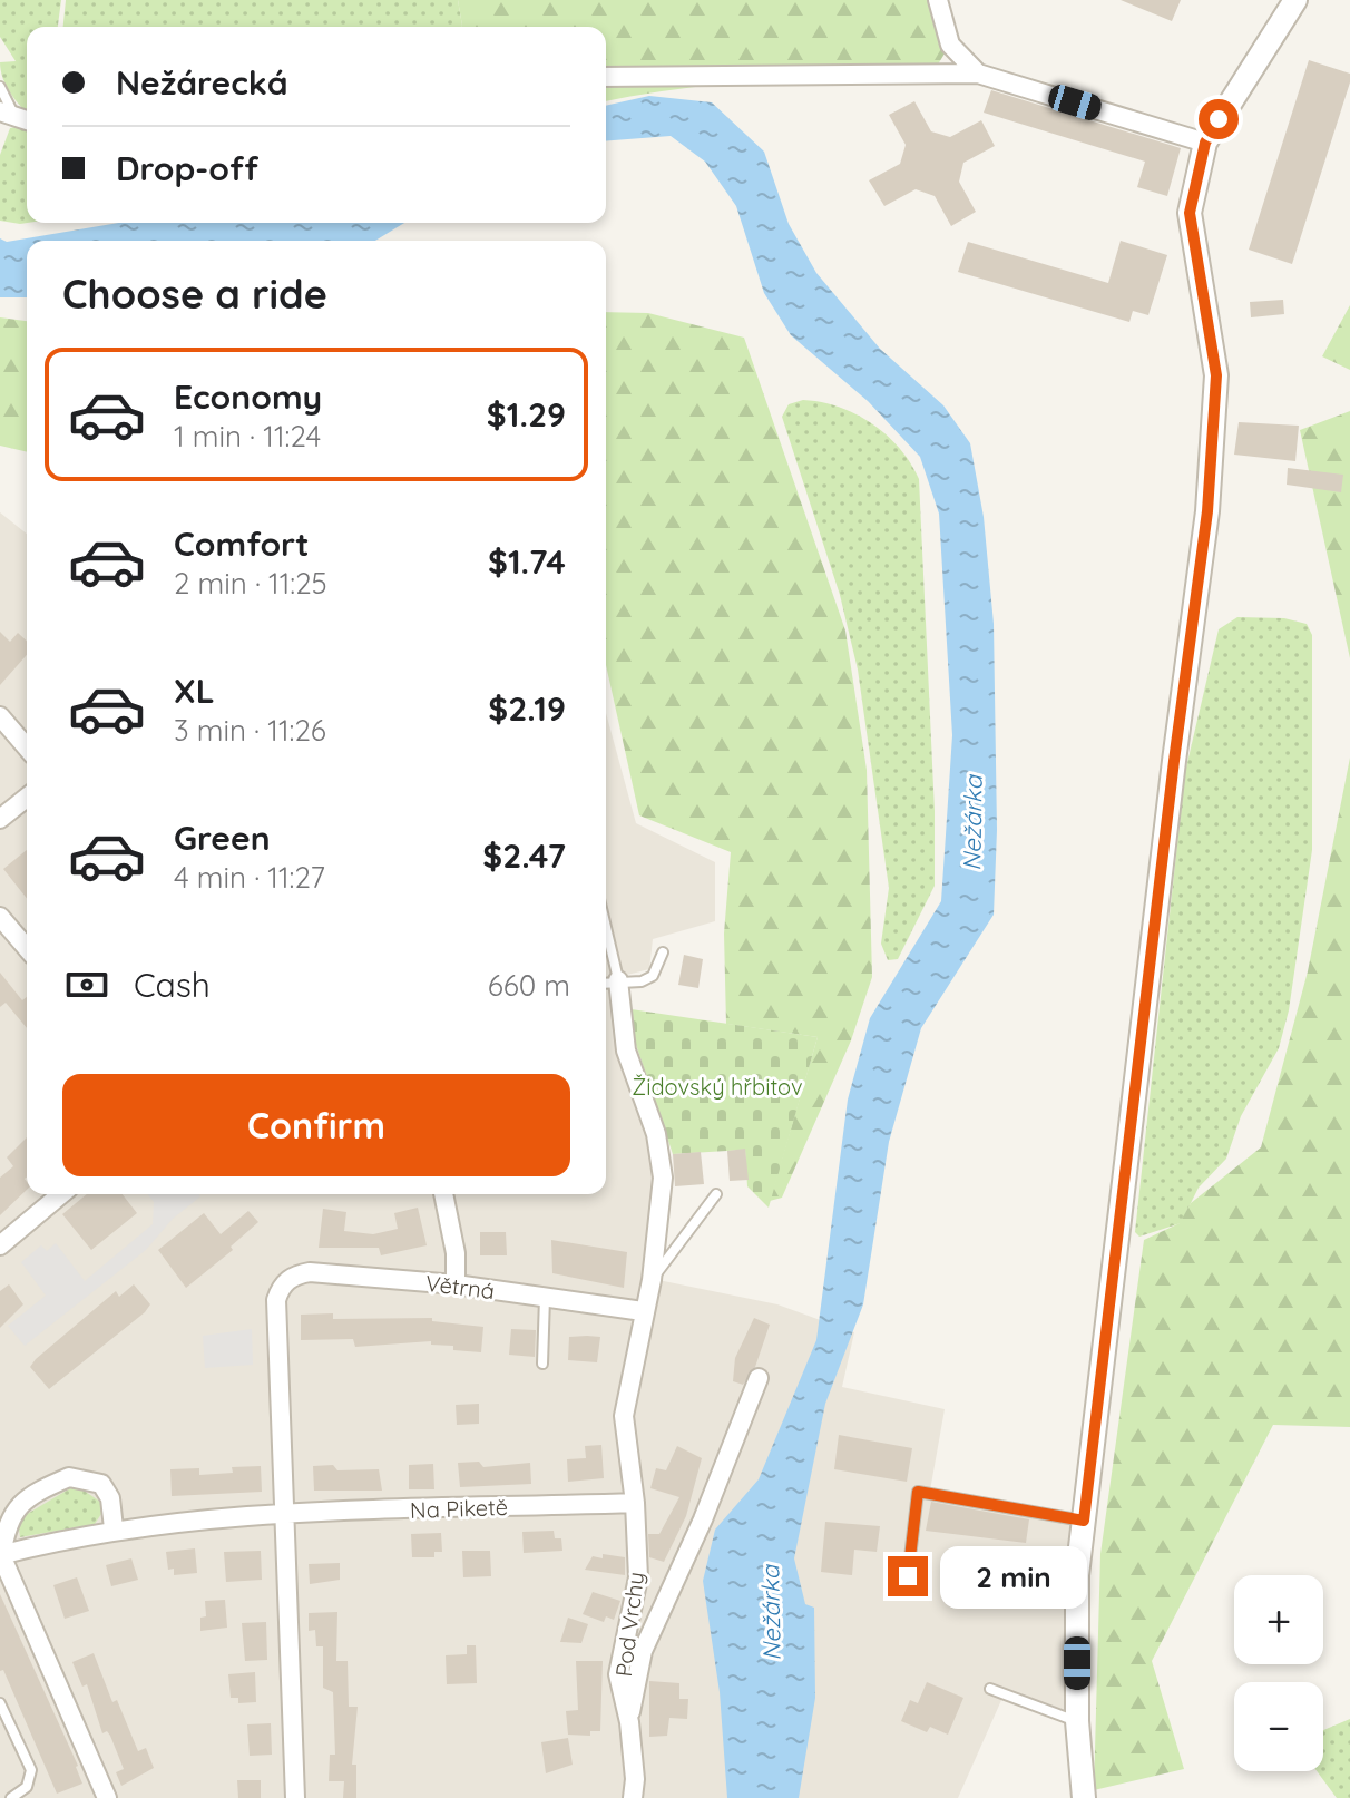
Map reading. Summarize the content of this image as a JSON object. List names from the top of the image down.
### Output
{
  "streets": {
    "street": ["Větrná", "Na Piketě", "Pod Vrchy"]
  },
  "crossings": [
    ["Větrná", "Na Piketě"],
    ["Větrná", "Pod Vrchy"],
    ["Na Piketě", "Pod Vrchy"]
  ],
  "water": ["Nežárka"],
  "parks": ["Židovský hřbitov"],
  "page": {
    "banner": ["Nežárecká", "Drop-off"],
    "heading": "Choose a ride",
    "list": [
      {
        "name": "Economy",
        "note": "1 min · 11:24",
        "value": "$1.29"
      },
      {
        "name": "Comfort",
        "note": "2 min · 11:25",
        "value": "$1.74"
      },
      {
        "name": "XL",
        "note": "3 min · 11:26",
        "value": "$2.19"
      },
      {
        "name": "Green",
        "note": "4 min · 11:27",
        "value": "$2.47"
      }
    ],
    "pay": ["Cash", "660 m"],
    "buttons": "Confirm",
    "bubble": "2 min",
    "map_buttons": ["+", "−"]
  }
}
